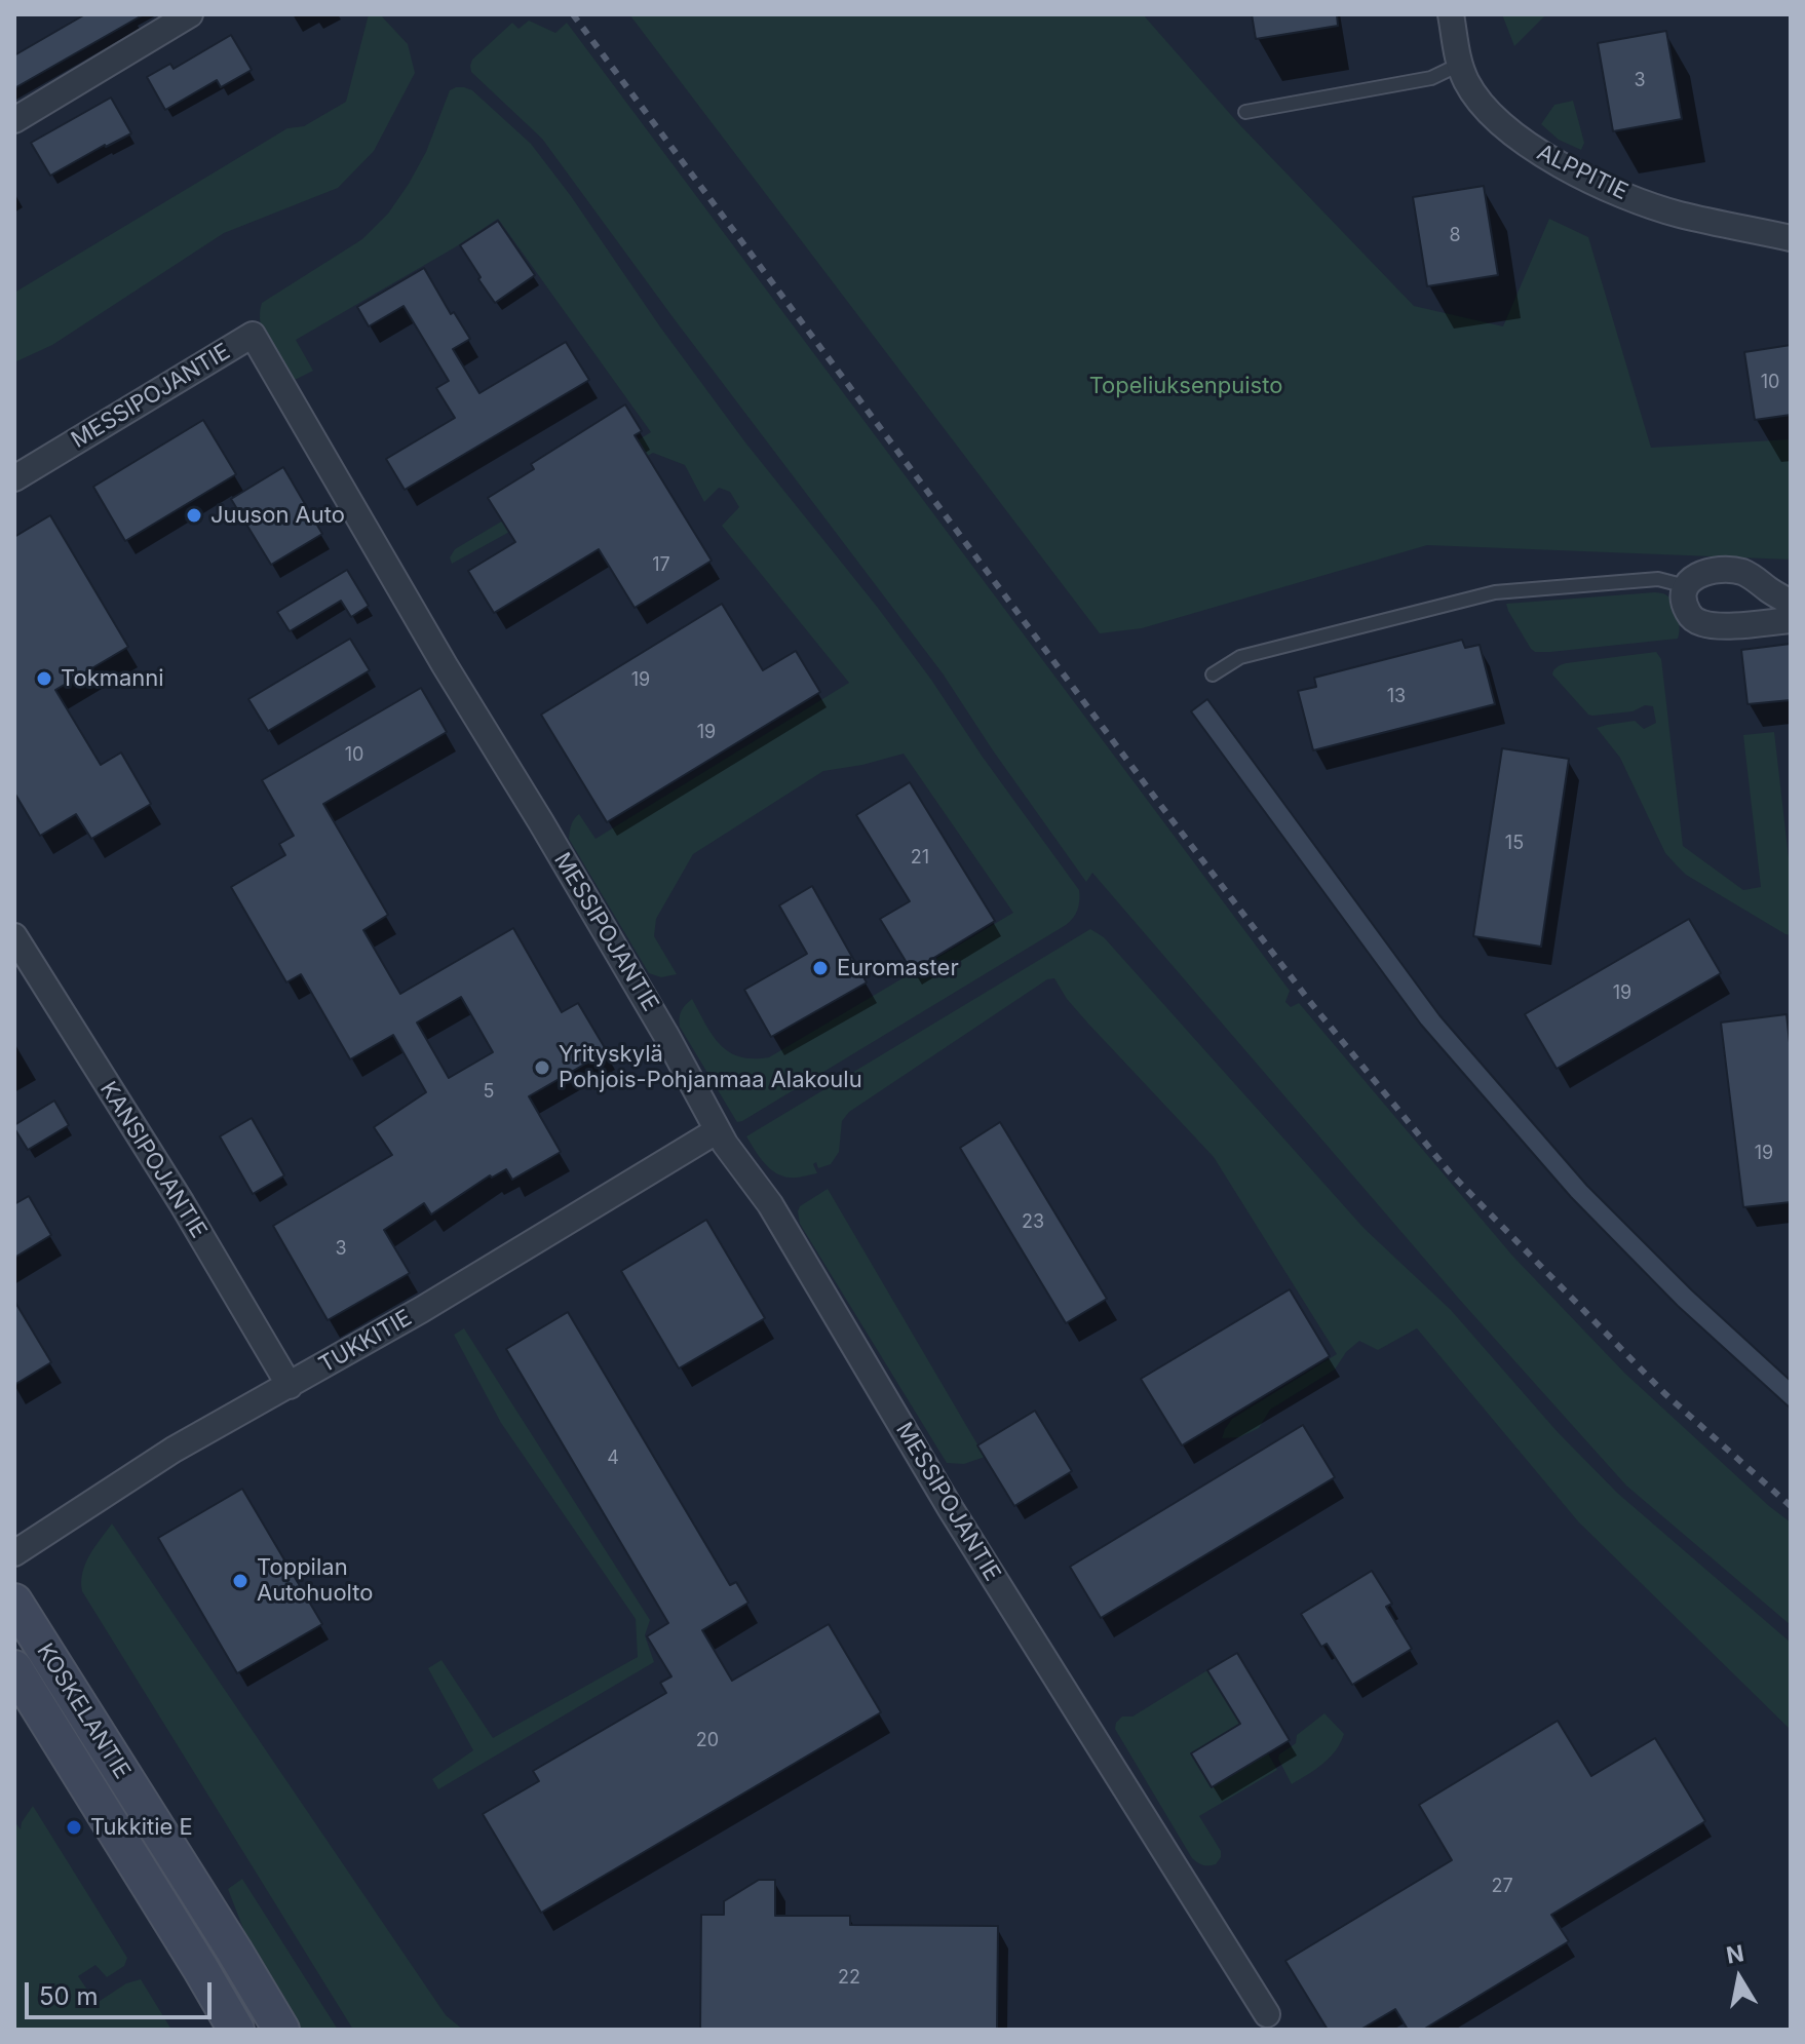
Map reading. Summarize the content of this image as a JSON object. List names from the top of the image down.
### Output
{
  "streets": {
    "main road": ["KOSKELANTIE"],
    "street": [
      "ALPPITIE",
      "MESSIPOJANTIE",
      "KANSIPOJANTIE",
      "TUKKITIE"
    ]
  },
  "crossings": [
    ["MESSIPOJANTIE", "TUKKITIE"],
    ["KANSIPOJANTIE", "TUKKITIE"]
  ],
  "parks": ["Topeliuksenpuisto"],
  "places": [
    "Juuson Auto",
    "Tokmanni",
    "Euromaster",
    "Yrityskylä Pohjois-Pohjanmaa Alakoulu",
    "Toppilan Autohuolto",
    "Tukkitie E"
  ],
  "house_numbers": [
    "3",
    "8",
    "10",
    "17",
    "19",
    "13",
    "19",
    "10",
    "15",
    "21",
    "19",
    "5",
    "19",
    "23",
    "3",
    "4",
    "20",
    "27",
    "22"
  ],
  "scale_bar": "50 m",
  "north": "top"
}
